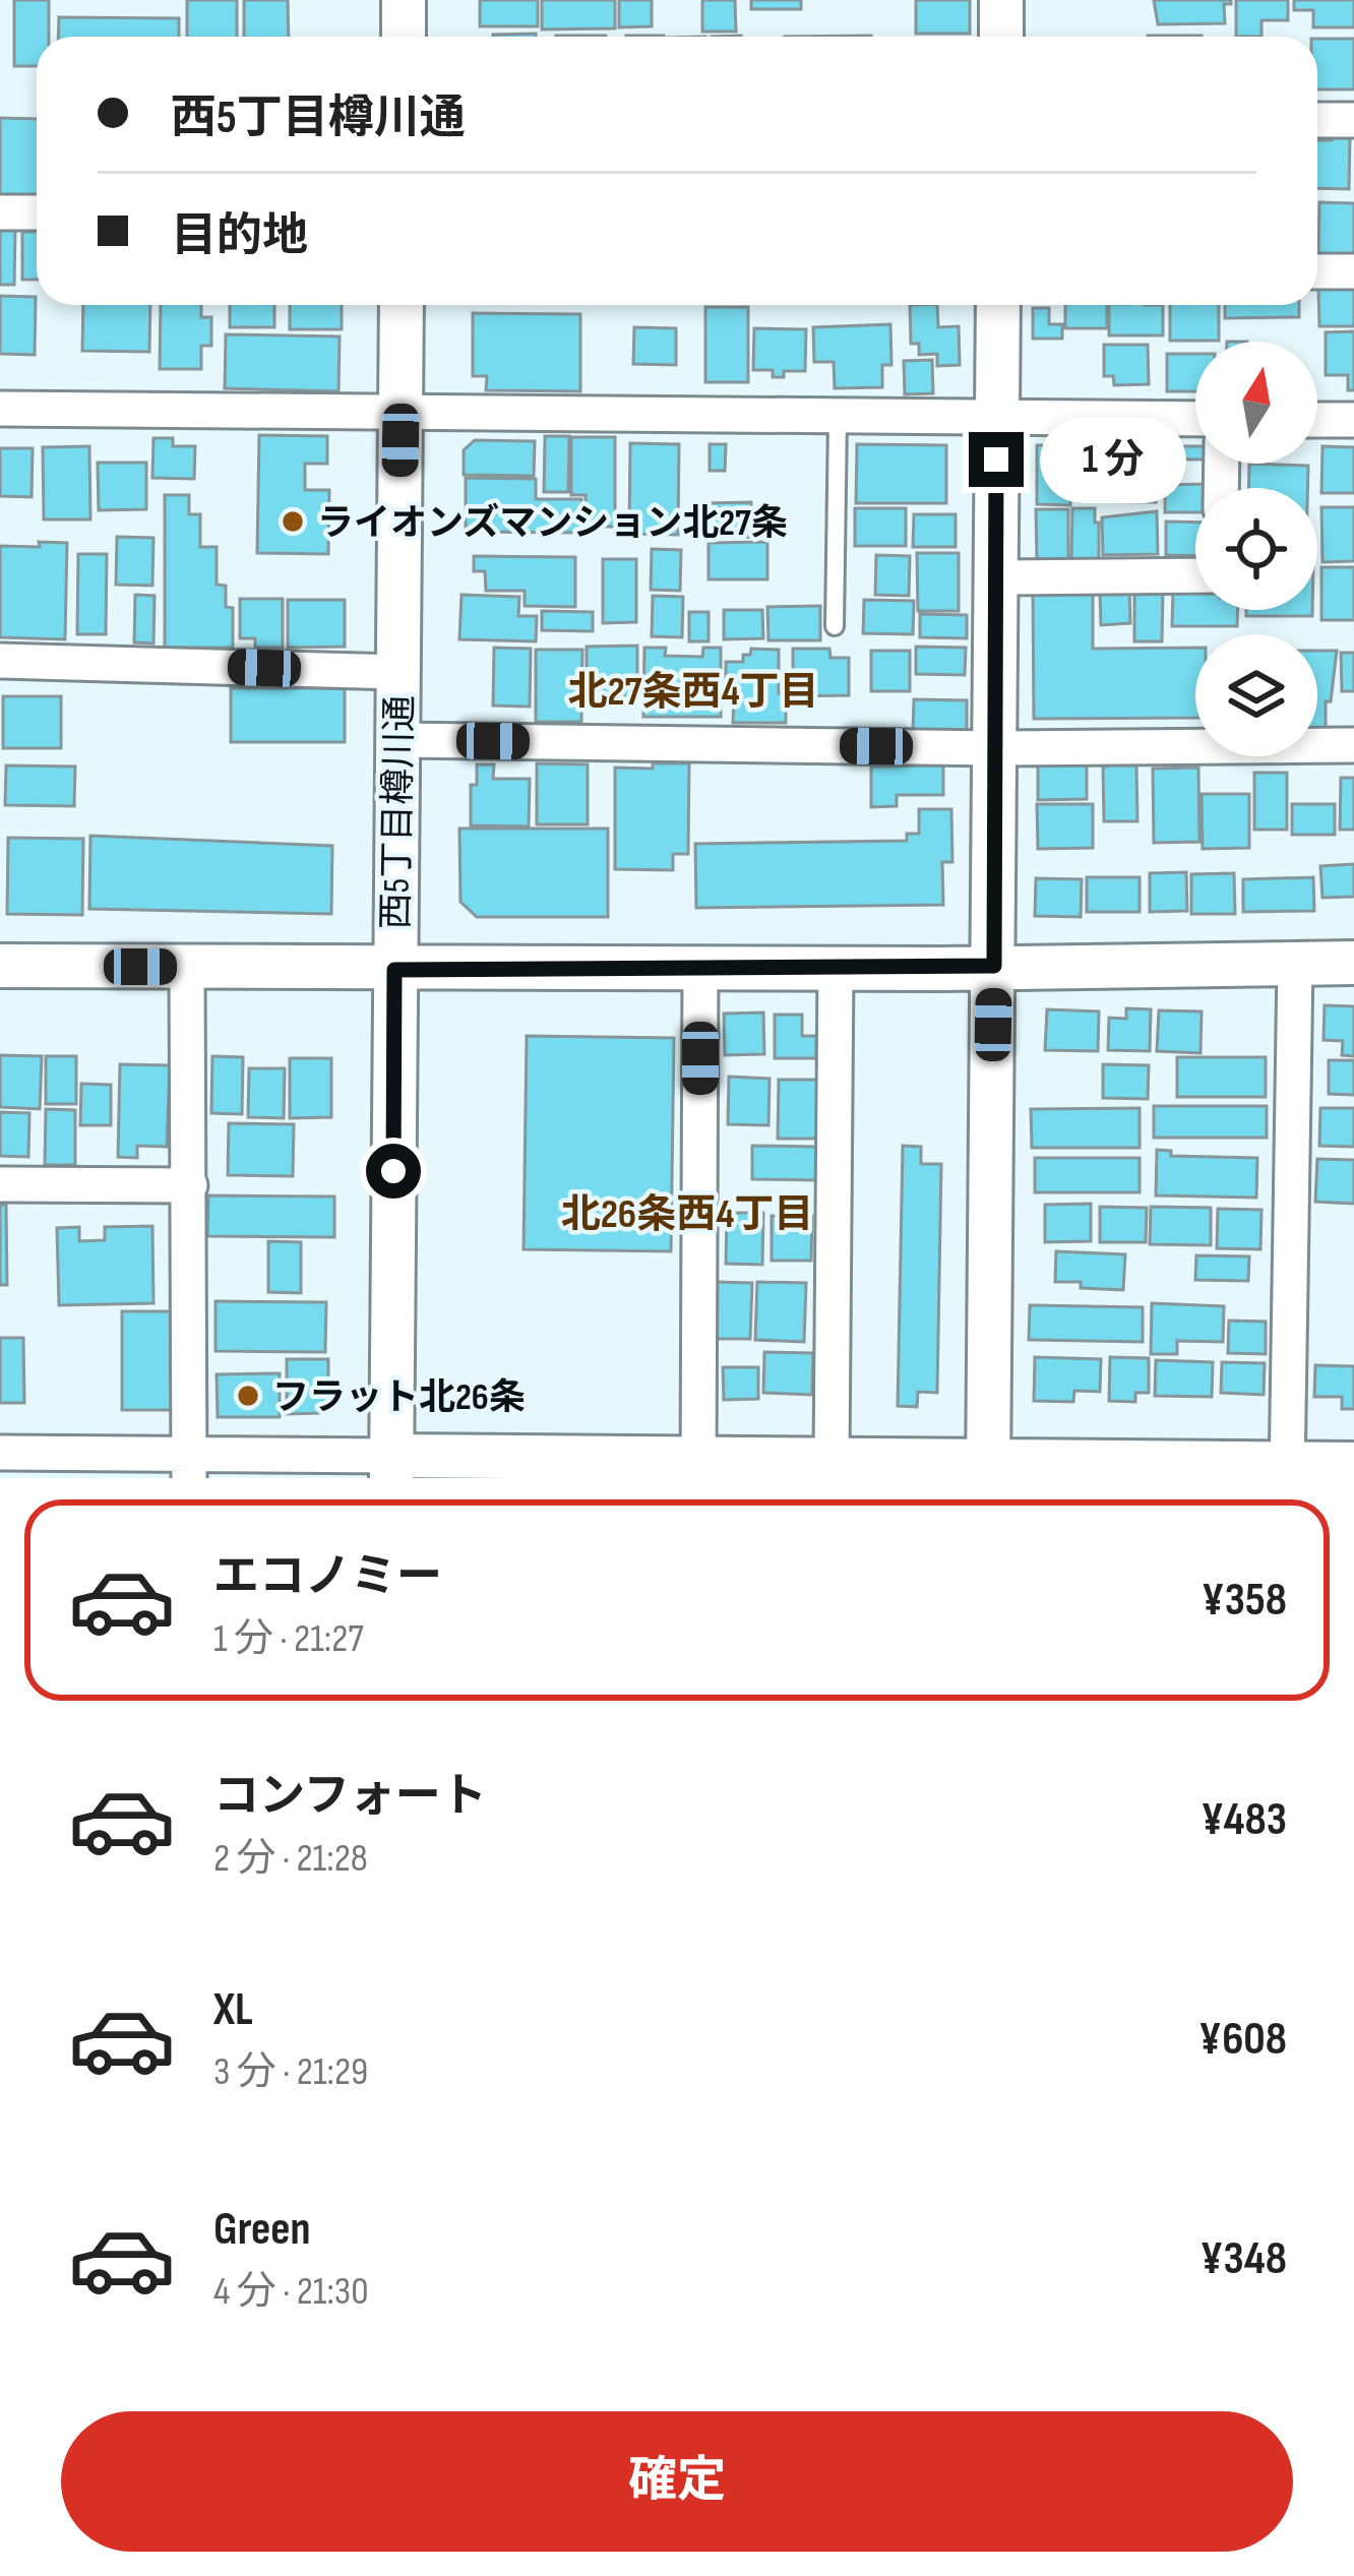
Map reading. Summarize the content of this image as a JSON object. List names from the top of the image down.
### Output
{
  "streets": {
    "street": ["西5丁目樽川通"]
  },
  "districts": ["北27条西4丁目", "北26条西4丁目"],
  "places": ["ライオンズマンション北27条", "フラット北26条"],
  "north": "top",
  "page": {
    "banner": ["西5丁目樽川通", "目的地"],
    "bubble": "1 分",
    "list": [
      {
        "name": "エコノミー",
        "note": "1 分 · 21:27",
        "value": "¥358"
      },
      {
        "name": "コンフォート",
        "note": "2 分 · 21:28",
        "value": "¥483"
      },
      {
        "name": "XL",
        "note": "3 分 · 21:29",
        "value": "¥608"
      },
      {
        "name": "Green",
        "note": "4 分 · 21:30",
        "value": "¥348"
      }
    ],
    "buttons": "確定"
  }
}
